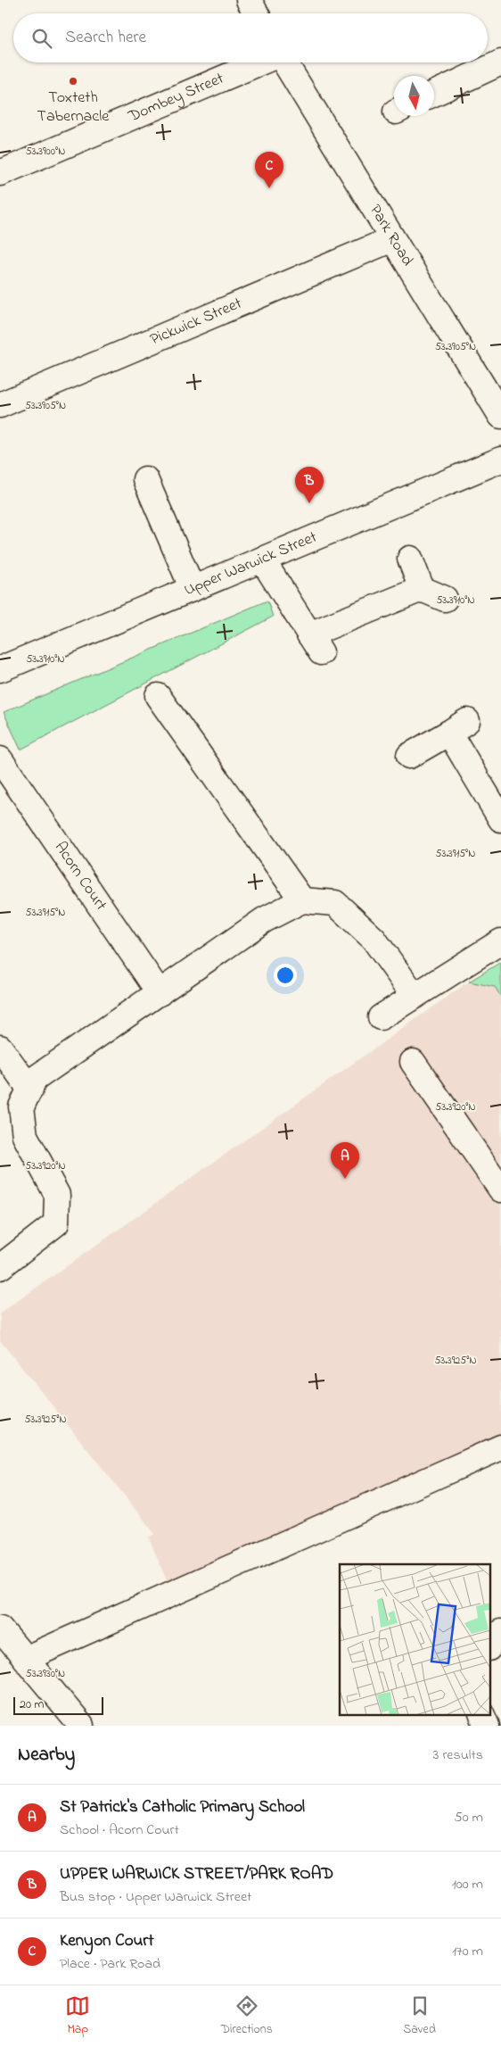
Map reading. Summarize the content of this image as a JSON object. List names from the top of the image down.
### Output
{
  "streets": {
    "main road": [
      "Dombey Street",
      "Park Road",
      "Pickwick Street",
      "Upper Warwick Street",
      "Acorn Court"
    ]
  },
  "crossings": [
    ["Park Road", "Pickwick Street"]
  ],
  "places": ["Toxteth Tabernacle"],
  "scale_bar": "20 m",
  "north": "bottom",
  "page": {
    "search": "Search here",
    "pins": ["C", "B", "A"],
    "scale": "20 m",
    "heading": ["Nearby", "3 results"],
    "list": [
      {
        "mark": "A",
        "name": "St Patrick's Catholic Primary School",
        "note": "School · Acorn Court",
        "value": "50 m"
      },
      {
        "mark": "B",
        "name": "UPPER WARWICK STREET/PARK ROAD",
        "note": "Bus stop · Upper Warwick Street",
        "value": "100 m"
      },
      {
        "mark": "C",
        "name": "Kenyon Court",
        "note": "Place · Park Road",
        "value": "170 m"
      }
    ],
    "nav": ["Map", "Directions", "Saved"]
  },
  "coordinates": [
    "53.3900°N",
    "53.3905°N",
    "53.3910°N",
    "53.3915°N",
    "53.3920°N",
    "53.3925°N",
    "53.3930°N"
  ]
}
